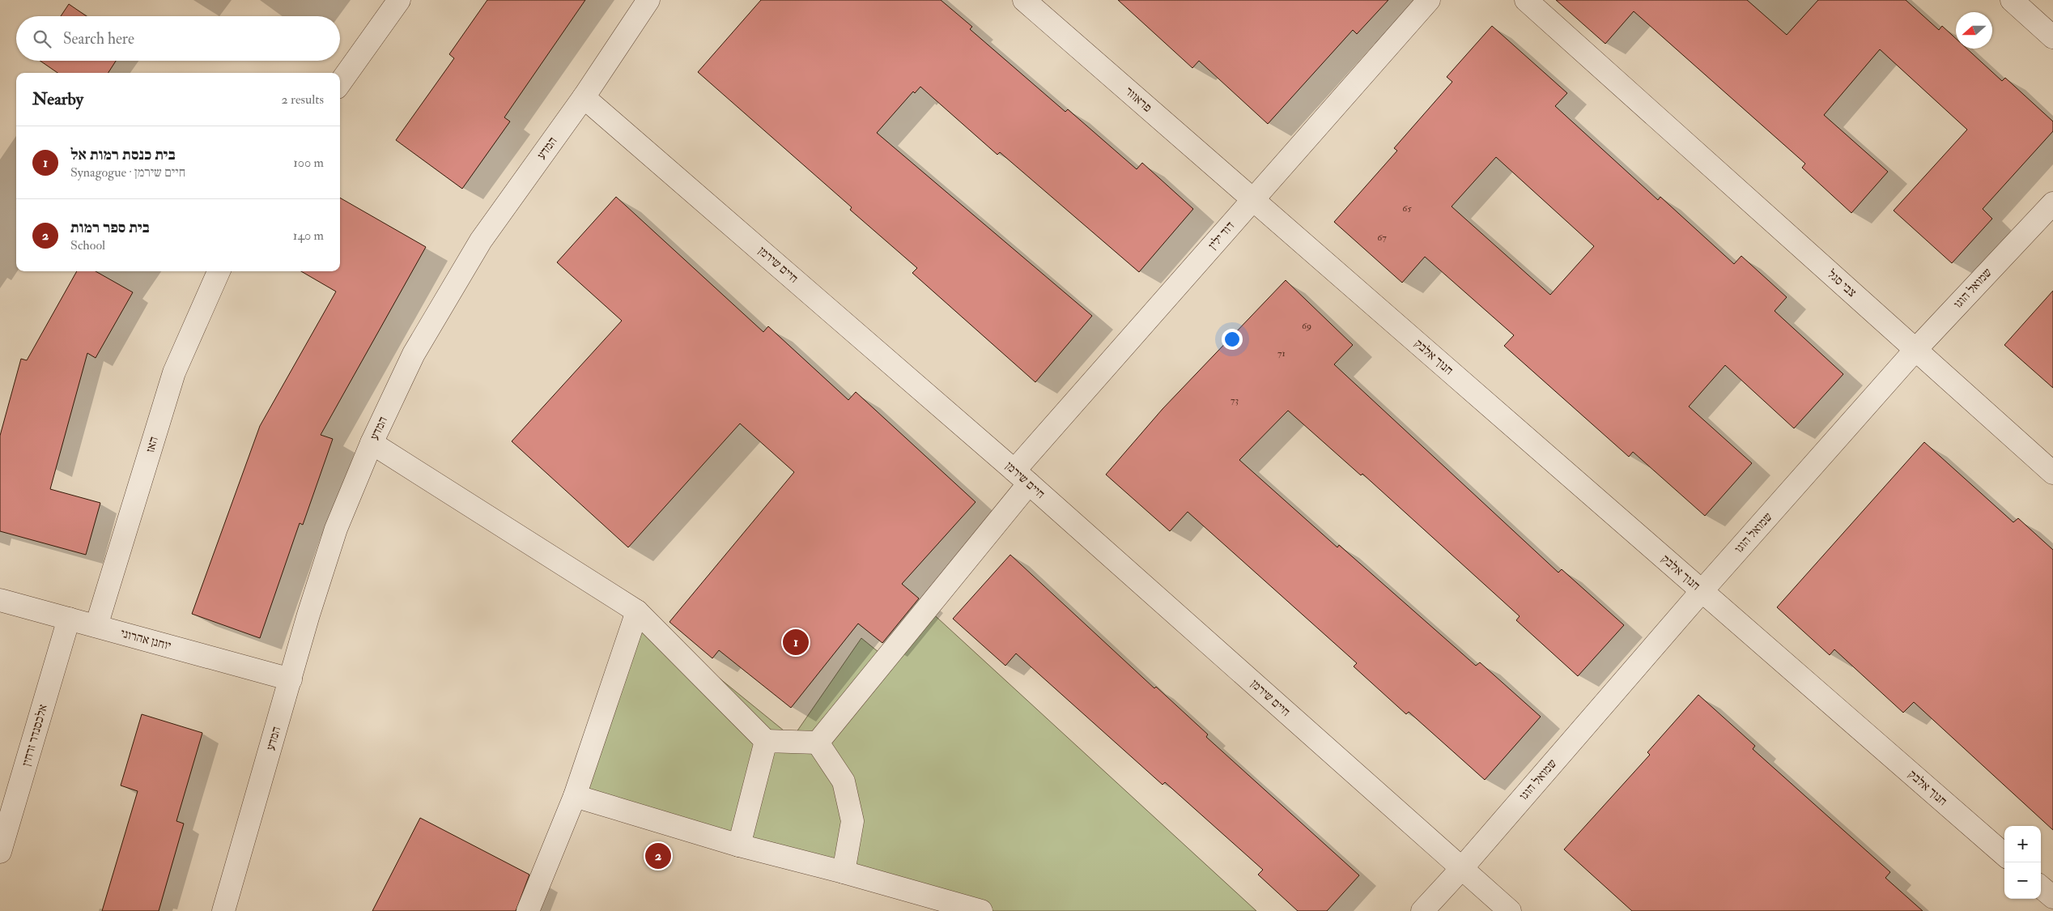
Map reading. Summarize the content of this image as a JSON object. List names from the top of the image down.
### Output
{
  "streets": {
    "street": [
      "פראוור",
      "המדע",
      "דוד ילין",
      "חיים שירמן",
      "צבי סגל",
      "שמואל הוגו",
      "חנוך אלבק",
      "האז",
      "יוחנן אהרוני",
      "אלכסנדר זרחין"
    ]
  },
  "crossings": [
    ["פראוור", "דוד ילין"],
    ["פראוור", "חנוך אלבק"],
    ["המדע", "חיים שירמן"],
    ["המדע", "יוחנן אהרוני"],
    ["דוד ילין", "חיים שירמן"],
    ["חיים שירמן", "שמואל הוגו"],
    ["צבי סגל", "שמואל הוגו"],
    ["שמואל הוגו", "חנוך אלבק"],
    ["האז", "יוחנן אהרוני"],
    ["יוחנן אהרוני", "אלכסנדר זרחין"]
  ],
  "house_numbers": [
    "65",
    "67",
    "69",
    "71",
    "73"
  ],
  "north": "left",
  "page": {
    "search": "Search here",
    "heading": ["Nearby", "2 results"],
    "list": [
      {
        "mark": "1",
        "name": "בית כנסת רמות אל",
        "note": "Synagogue · חיים שירמן",
        "value": "100 m"
      },
      {
        "mark": "2",
        "name": "בית ספר רמות",
        "note": "School",
        "value": "140 m"
      }
    ],
    "pins": ["1", "2"],
    "map_buttons": ["+", "−"]
  }
}
